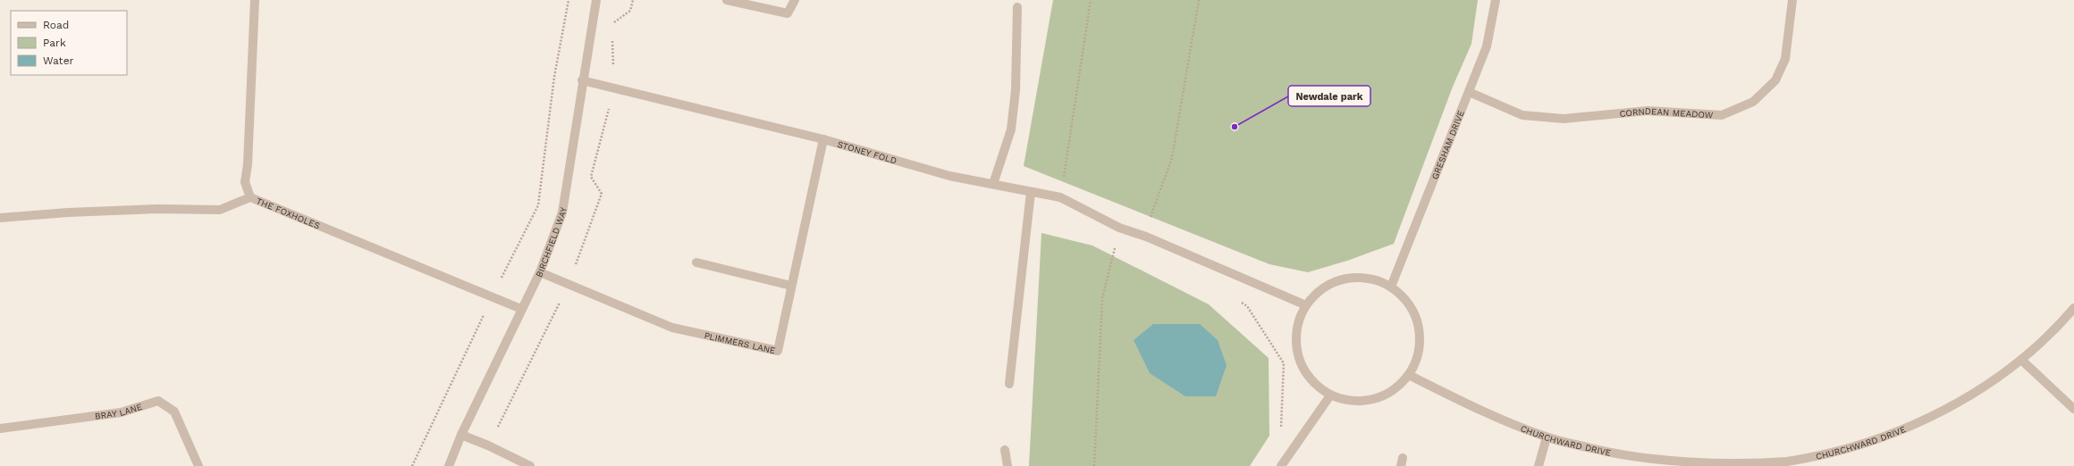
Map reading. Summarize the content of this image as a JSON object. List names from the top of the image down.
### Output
{
  "streets": {
    "street": [
      "CORNDEAN MEADOW",
      "GRESHAM DRIVE",
      "STONEY FOLD",
      "THE FOXHOLES",
      "BIRCHFIELD WAY",
      "PLIMMERS LANE",
      "BRAY LANE",
      "CHURCHWARD DRIVE"
    ]
  },
  "crossings": [
    ["CORNDEAN MEADOW", "GRESHAM DRIVE"],
    ["GRESHAM DRIVE", "STONEY FOLD"],
    ["GRESHAM DRIVE", "CHURCHWARD DRIVE"],
    ["STONEY FOLD", "BIRCHFIELD WAY"],
    ["STONEY FOLD", "PLIMMERS LANE"],
    ["STONEY FOLD", "CHURCHWARD DRIVE"],
    ["THE FOXHOLES", "BIRCHFIELD WAY"],
    ["BIRCHFIELD WAY", "PLIMMERS LANE"]
  ],
  "places": ["Newdale park"],
  "legend": ["Road", "Park", "Water"]
}
